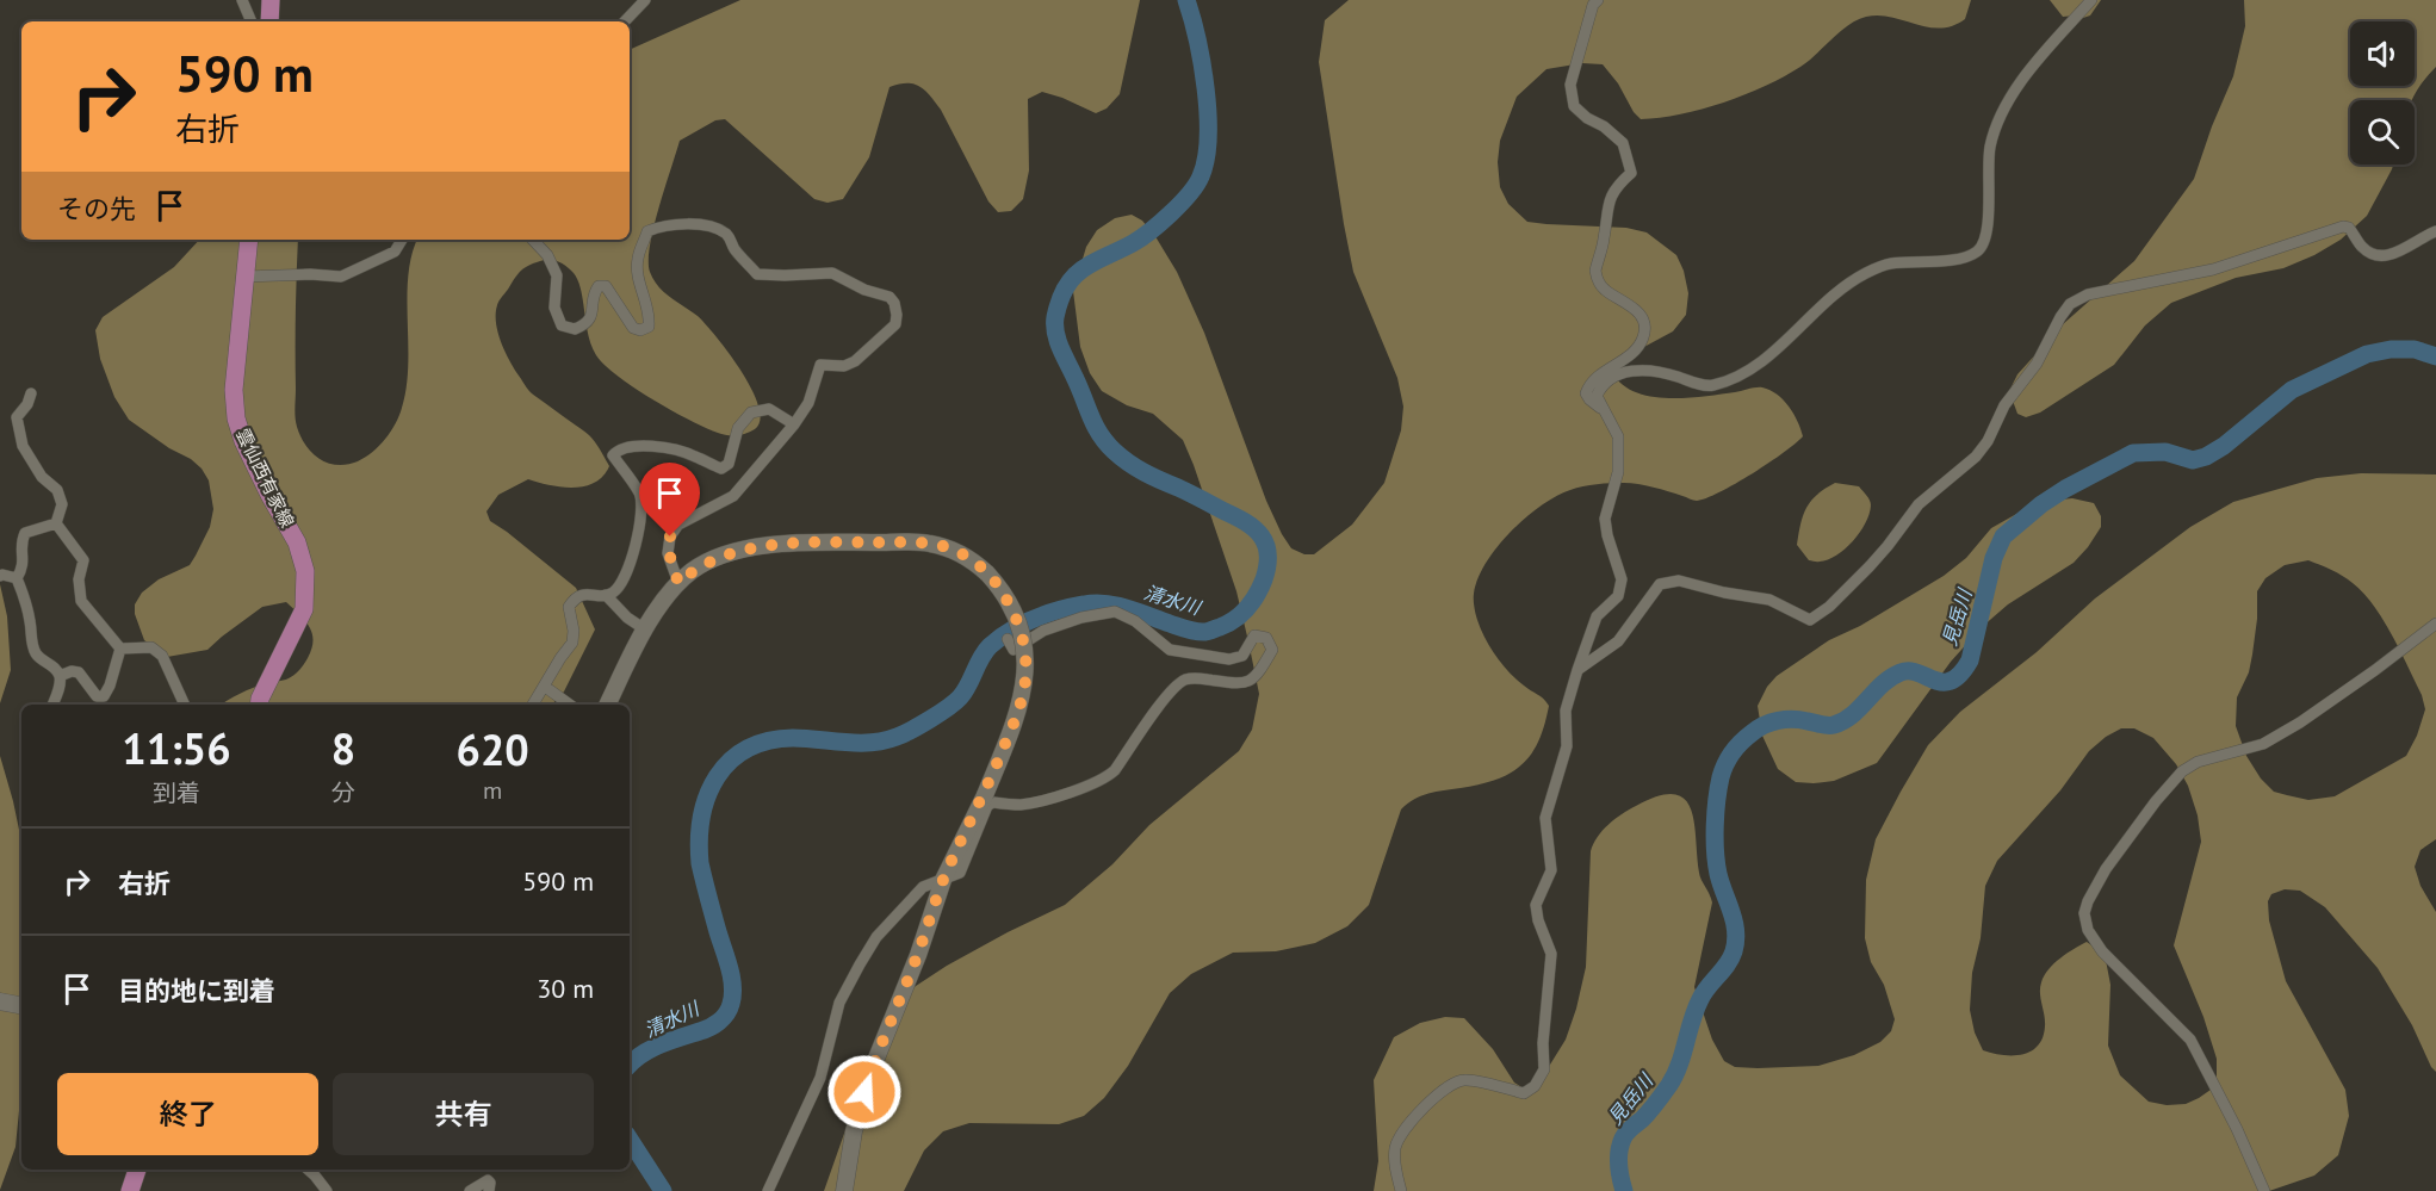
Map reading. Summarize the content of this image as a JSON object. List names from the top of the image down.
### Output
{
  "streets": {
    "main road": ["雲仙西有家線"]
  },
  "water": ["清水川", "見岳川"],
  "page": {
    "turn": ["590 m", "右折"],
    "then": "その先",
    "eta": [
      "11:56",
      "到着",
      "8",
      "分",
      "620",
      "m"
    ],
    "list": [
      {
        "name": "右折",
        "value": "590 m"
      },
      {
        "name": "目的地に到着",
        "value": "30 m"
      }
    ],
    "buttons": ["終了", "共有"]
  }
}
